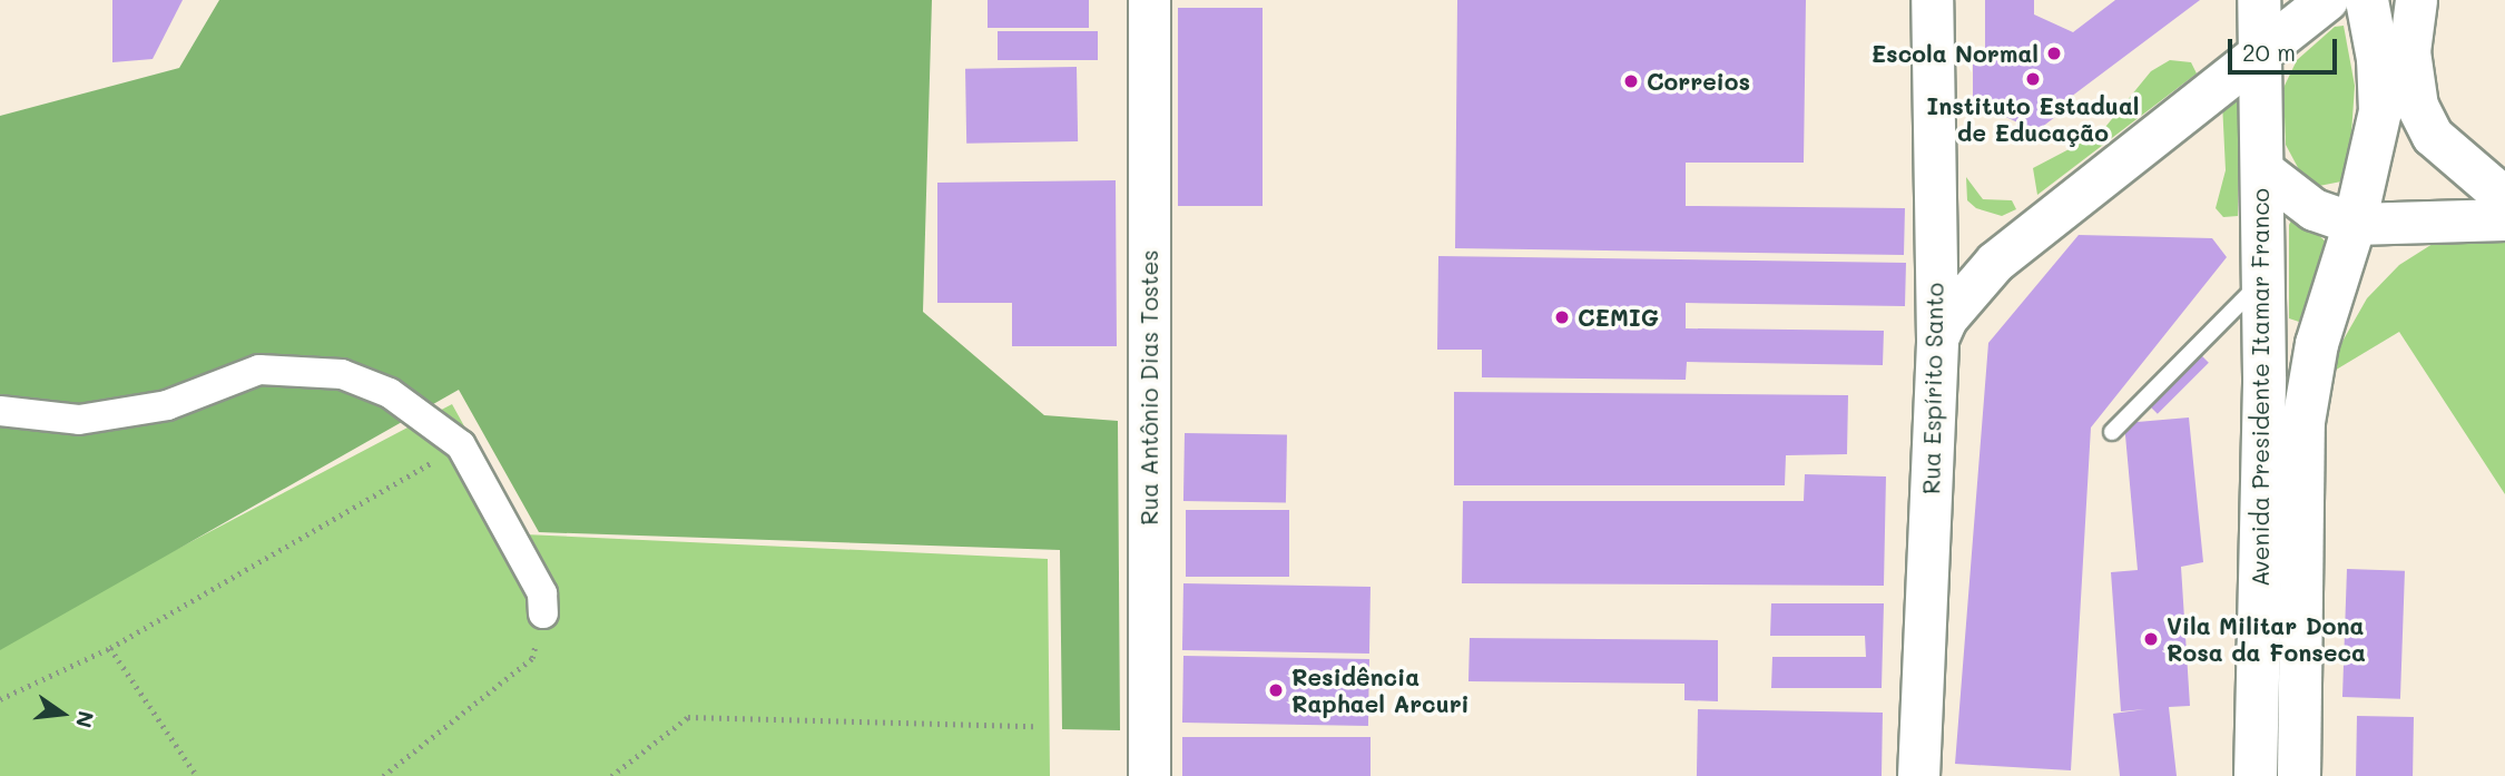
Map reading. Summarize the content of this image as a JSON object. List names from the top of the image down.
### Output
{
  "streets": {
    "main road": ["Rua Antônio Dias Tostes", "Avenida Presidente Itamar Franco", "Rua Espírito Santo"]
  },
  "places": [
    "Escola Normal",
    "Instituto Estadual de Educação",
    "Correios",
    "CEMIG",
    "Vila Militar Dona Rosa da Fonseca",
    "Residência Raphael Arcuri"
  ],
  "scale_bar": "20 m",
  "north": "right"
}
